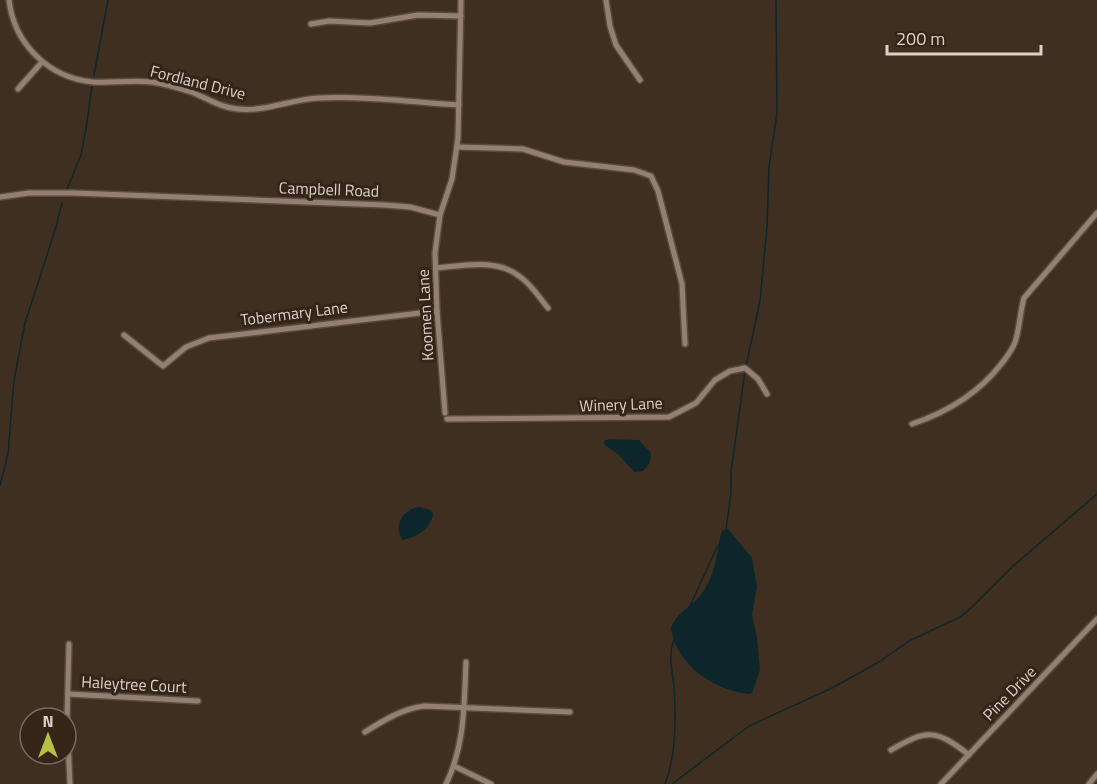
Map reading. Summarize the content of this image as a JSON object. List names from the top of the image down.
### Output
{
  "streets": {
    "street": [
      "Fordland Drive",
      "Campbell Road",
      "Tobermary Lane",
      "Koomen Lane",
      "Winery Lane",
      "Haleytree Court",
      "Pine Drive"
    ]
  },
  "crossings": [
    ["Campbell Road", "Koomen Lane"],
    ["Tobermary Lane", "Koomen Lane"],
    ["Koomen Lane", "Winery Lane"]
  ],
  "scale_bar": "200 m",
  "north": "top"
}
